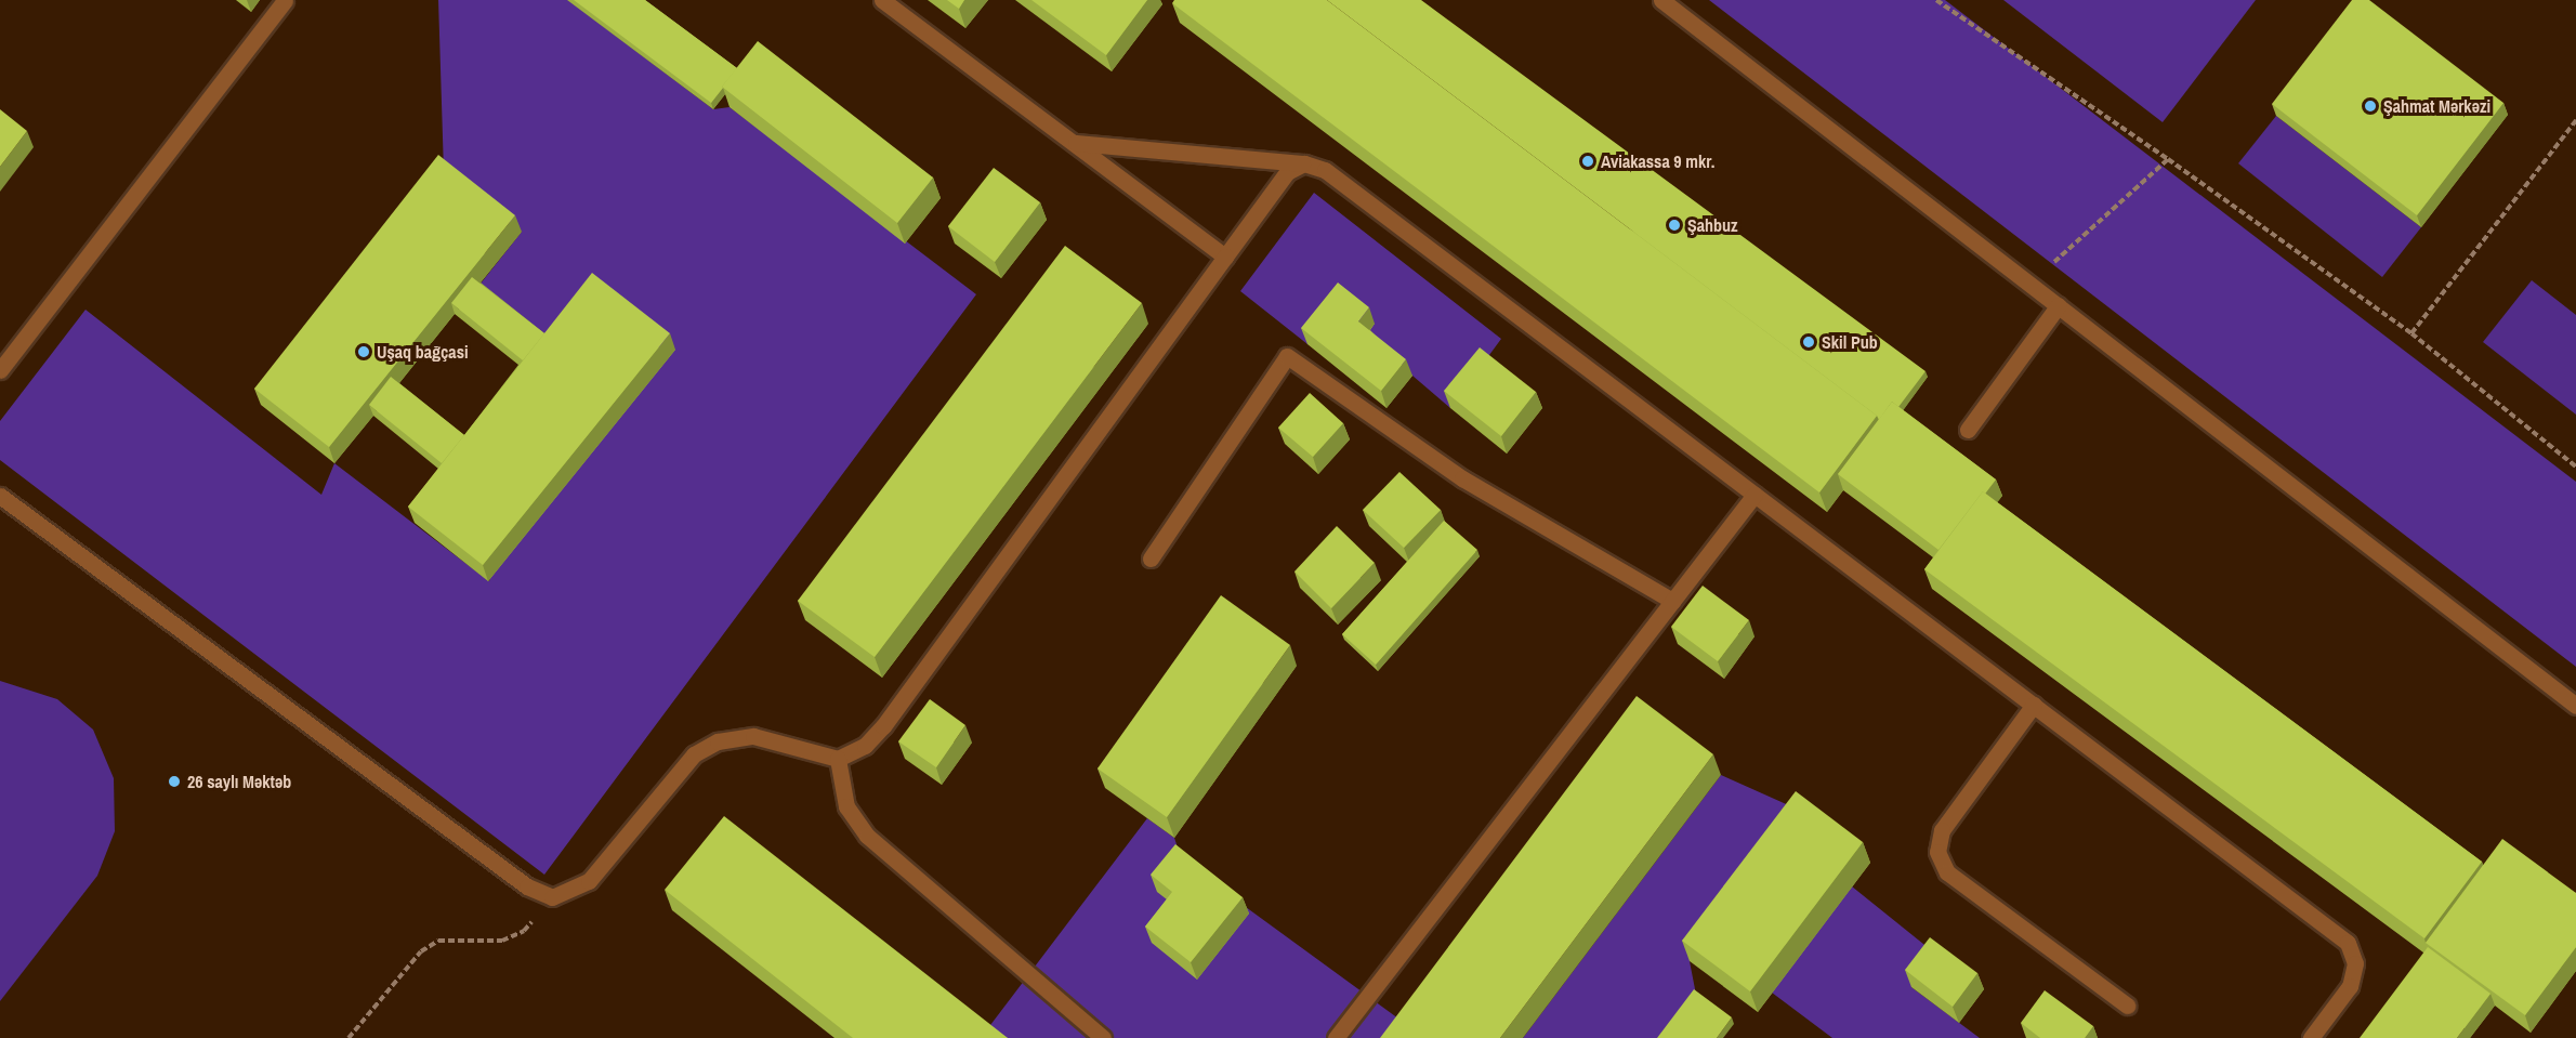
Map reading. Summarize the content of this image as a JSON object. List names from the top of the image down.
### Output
{
  "places": [
    "Şahmat Mərkəzi",
    "Aviakassa 9 mkr.",
    "Şahbuz",
    "Skil Pub",
    "Uşaq bağçasi",
    "26 saylı Məktəb"
  ]
}
